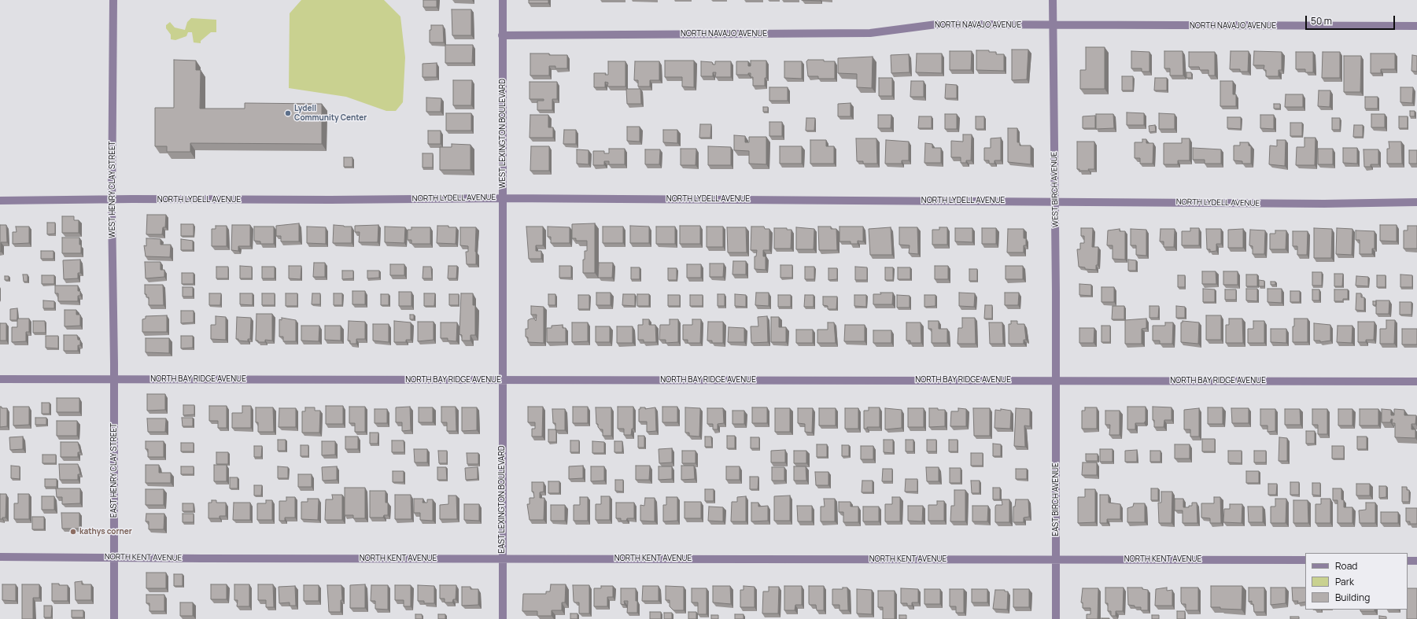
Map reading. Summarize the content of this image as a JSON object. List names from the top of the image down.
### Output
{
  "streets": {
    "street": [
      "NORTH NAVAJO AVENUE",
      "WEST LEXINGTON BOULEVARD",
      "WEST HENRY CLAY STREET",
      "WEST BIRCH AVENUE",
      "NORTH LYDELL AVENUE",
      "NORTH BAY RIDGE AVENUE",
      "EAST HENRY CLAY STREET",
      "EAST LEXINGTON BOULEVARD",
      "EAST BIRCH AVENUE",
      "NORTH KENT AVENUE"
    ]
  },
  "crossings": [
    ["NORTH NAVAJO AVENUE", "WEST LEXINGTON BOULEVARD"],
    ["NORTH NAVAJO AVENUE", "WEST BIRCH AVENUE"],
    ["WEST LEXINGTON BOULEVARD", "NORTH LYDELL AVENUE"],
    ["WEST LEXINGTON BOULEVARD", "NORTH BAY RIDGE AVENUE"],
    ["WEST LEXINGTON BOULEVARD", "EAST LEXINGTON BOULEVARD"],
    ["WEST HENRY CLAY STREET", "NORTH LYDELL AVENUE"],
    ["WEST HENRY CLAY STREET", "NORTH BAY RIDGE AVENUE"],
    ["WEST HENRY CLAY STREET", "EAST HENRY CLAY STREET"],
    ["WEST BIRCH AVENUE", "NORTH LYDELL AVENUE"],
    ["WEST BIRCH AVENUE", "NORTH BAY RIDGE AVENUE"],
    ["WEST BIRCH AVENUE", "EAST BIRCH AVENUE"],
    ["NORTH BAY RIDGE AVENUE", "EAST HENRY CLAY STREET"],
    ["NORTH BAY RIDGE AVENUE", "EAST LEXINGTON BOULEVARD"],
    ["NORTH BAY RIDGE AVENUE", "EAST BIRCH AVENUE"],
    ["EAST HENRY CLAY STREET", "NORTH KENT AVENUE"],
    ["EAST LEXINGTON BOULEVARD", "NORTH KENT AVENUE"],
    ["EAST BIRCH AVENUE", "NORTH KENT AVENUE"]
  ],
  "places": ["Lydell Community Center", "kathys corner"],
  "legend": ["Road", "Park", "Building"],
  "scale_bar": "50 m"
}
